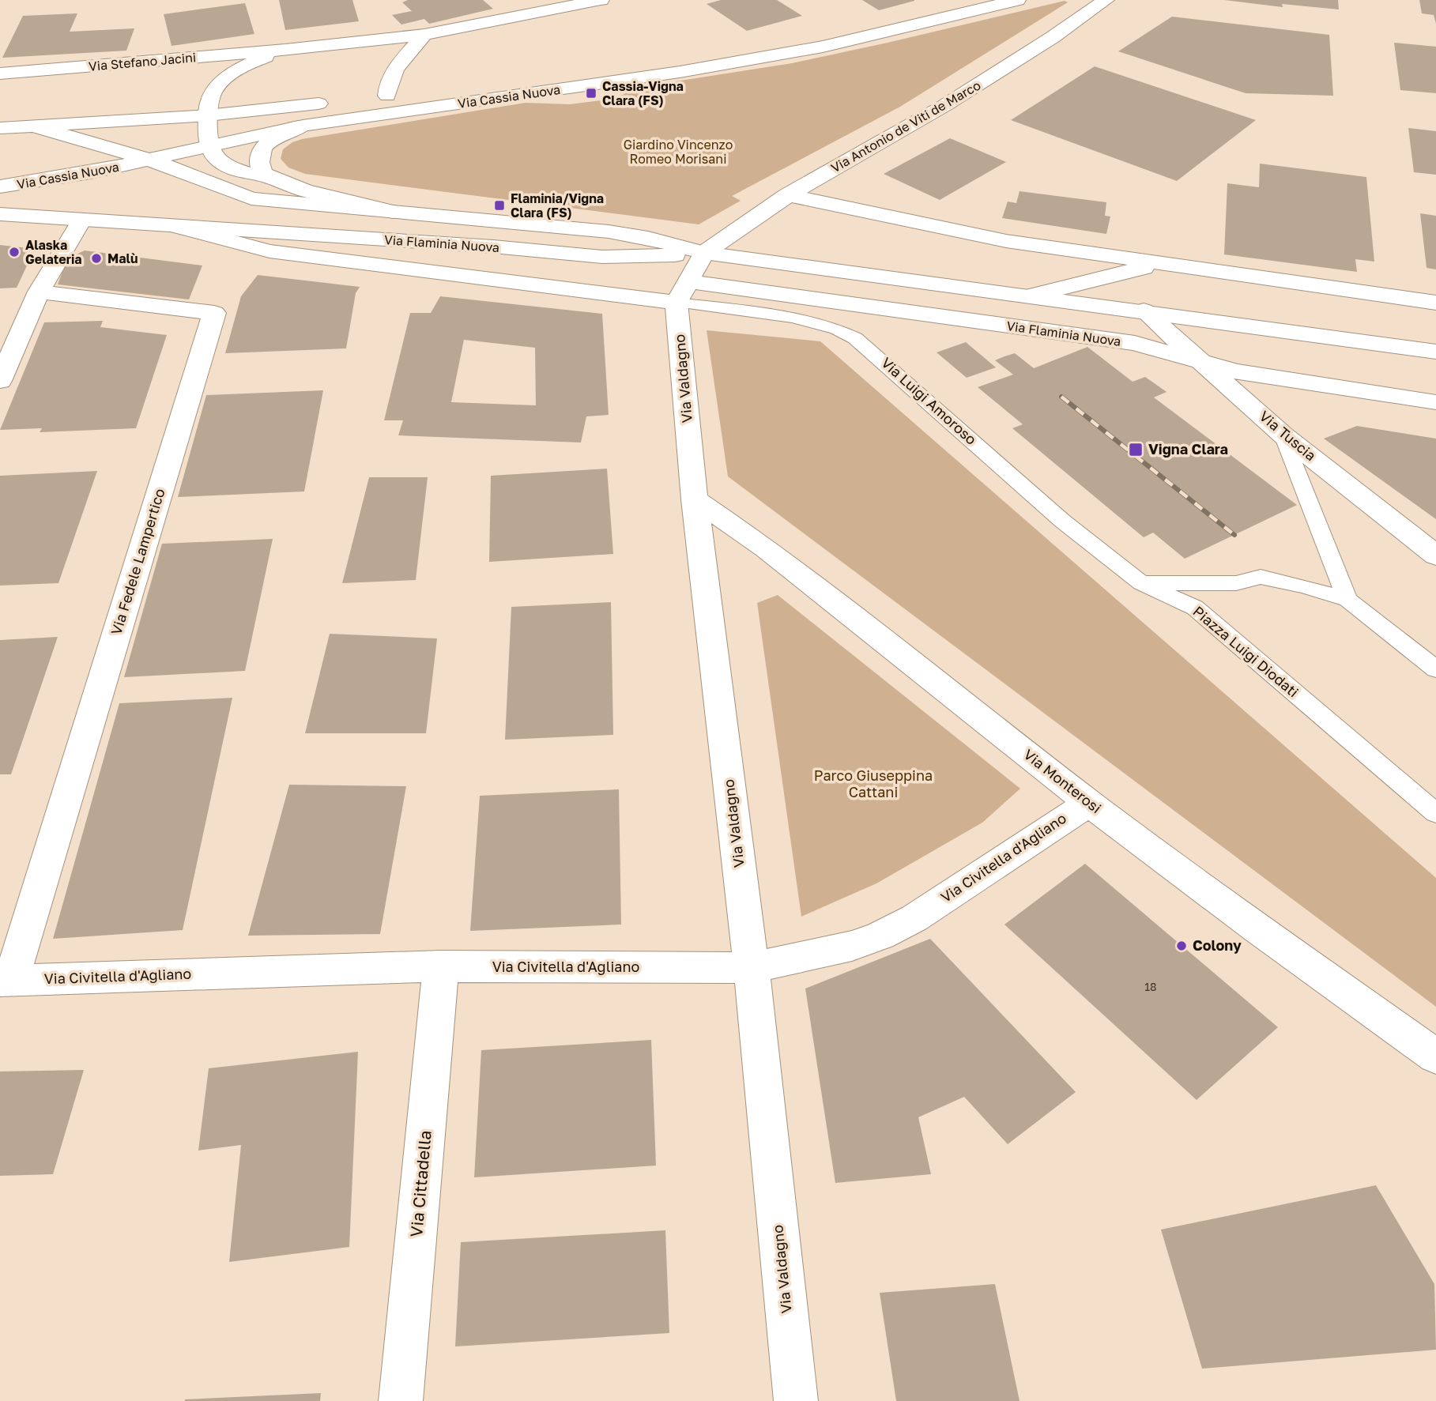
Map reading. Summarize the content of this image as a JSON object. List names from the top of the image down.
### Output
{
  "streets": {
    "street": [
      "Via Stefano Jacini",
      "Via Cassia Nuova",
      "Via Antonio de Viti de Marco",
      "Via Flaminia Nuova",
      "Via Valdagno",
      "Via Tuscia",
      "Via Fedele Lampertico",
      "Via Monterosi",
      "Via Civitella d'Agliano",
      "Via Cittadella"
    ],
    "lane": ["Via Luigi Amoroso", "Piazza Luigi Diodati"]
  },
  "crossings": [
    ["Via Cassia Nuova", "Via Flaminia Nuova"],
    ["Via Antonio de Viti de Marco", "Via Flaminia Nuova"],
    ["Via Flaminia Nuova", "Via Valdagno"],
    ["Via Flaminia Nuova", "Via Luigi Amoroso"],
    ["Via Flaminia Nuova", "Via Tuscia"],
    ["Via Valdagno", "Via Luigi Amoroso"],
    ["Via Valdagno", "Via Monterosi"],
    ["Via Valdagno", "Via Civitella d'Agliano"],
    ["Via Luigi Amoroso", "Piazza Luigi Diodati"],
    ["Via Fedele Lampertico", "Via Civitella d'Agliano"],
    ["Via Monterosi", "Via Civitella d'Agliano"],
    ["Via Civitella d'Agliano", "Via Cittadella"]
  ],
  "parks": ["Giardino Vincenzo Romeo Morisani", "Parco Giuseppina Cattani"],
  "places": {
    "transit": ["Cassia-Vigna Clara (FS)", "Flaminia/Vigna Clara (FS)", "Vigna Clara"],
    "other": ["Alaska Gelateria", "Malù", "Colony"]
  },
  "house_numbers": ["18"]
}
